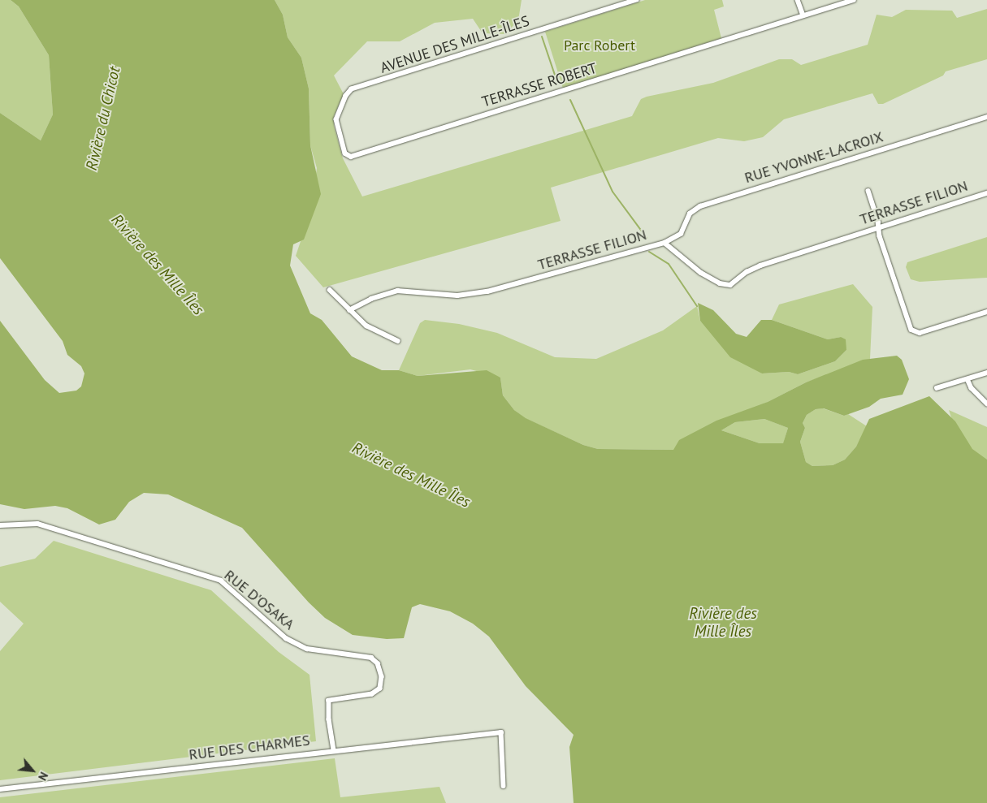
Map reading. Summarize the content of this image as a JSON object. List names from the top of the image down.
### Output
{
  "streets": {
    "street": [
      "AVENUE DES MILLE-ÎLES",
      "TERRASSE ROBERT",
      "RUE YVONNE-LACROIX",
      "TERRASSE FILION",
      "RUE D'OSAKA",
      "RUE DES CHARMES"
    ]
  },
  "crossings": [
    ["AVENUE DES MILLE-ÎLES", "TERRASSE ROBERT"],
    ["RUE YVONNE-LACROIX", "TERRASSE FILION"],
    ["RUE D'OSAKA", "RUE DES CHARMES"]
  ],
  "water": ["Rivière du Chicot", "Rivière des Mille Îles"],
  "parks": ["Parc Robert"],
  "north": "bottom right"
}
